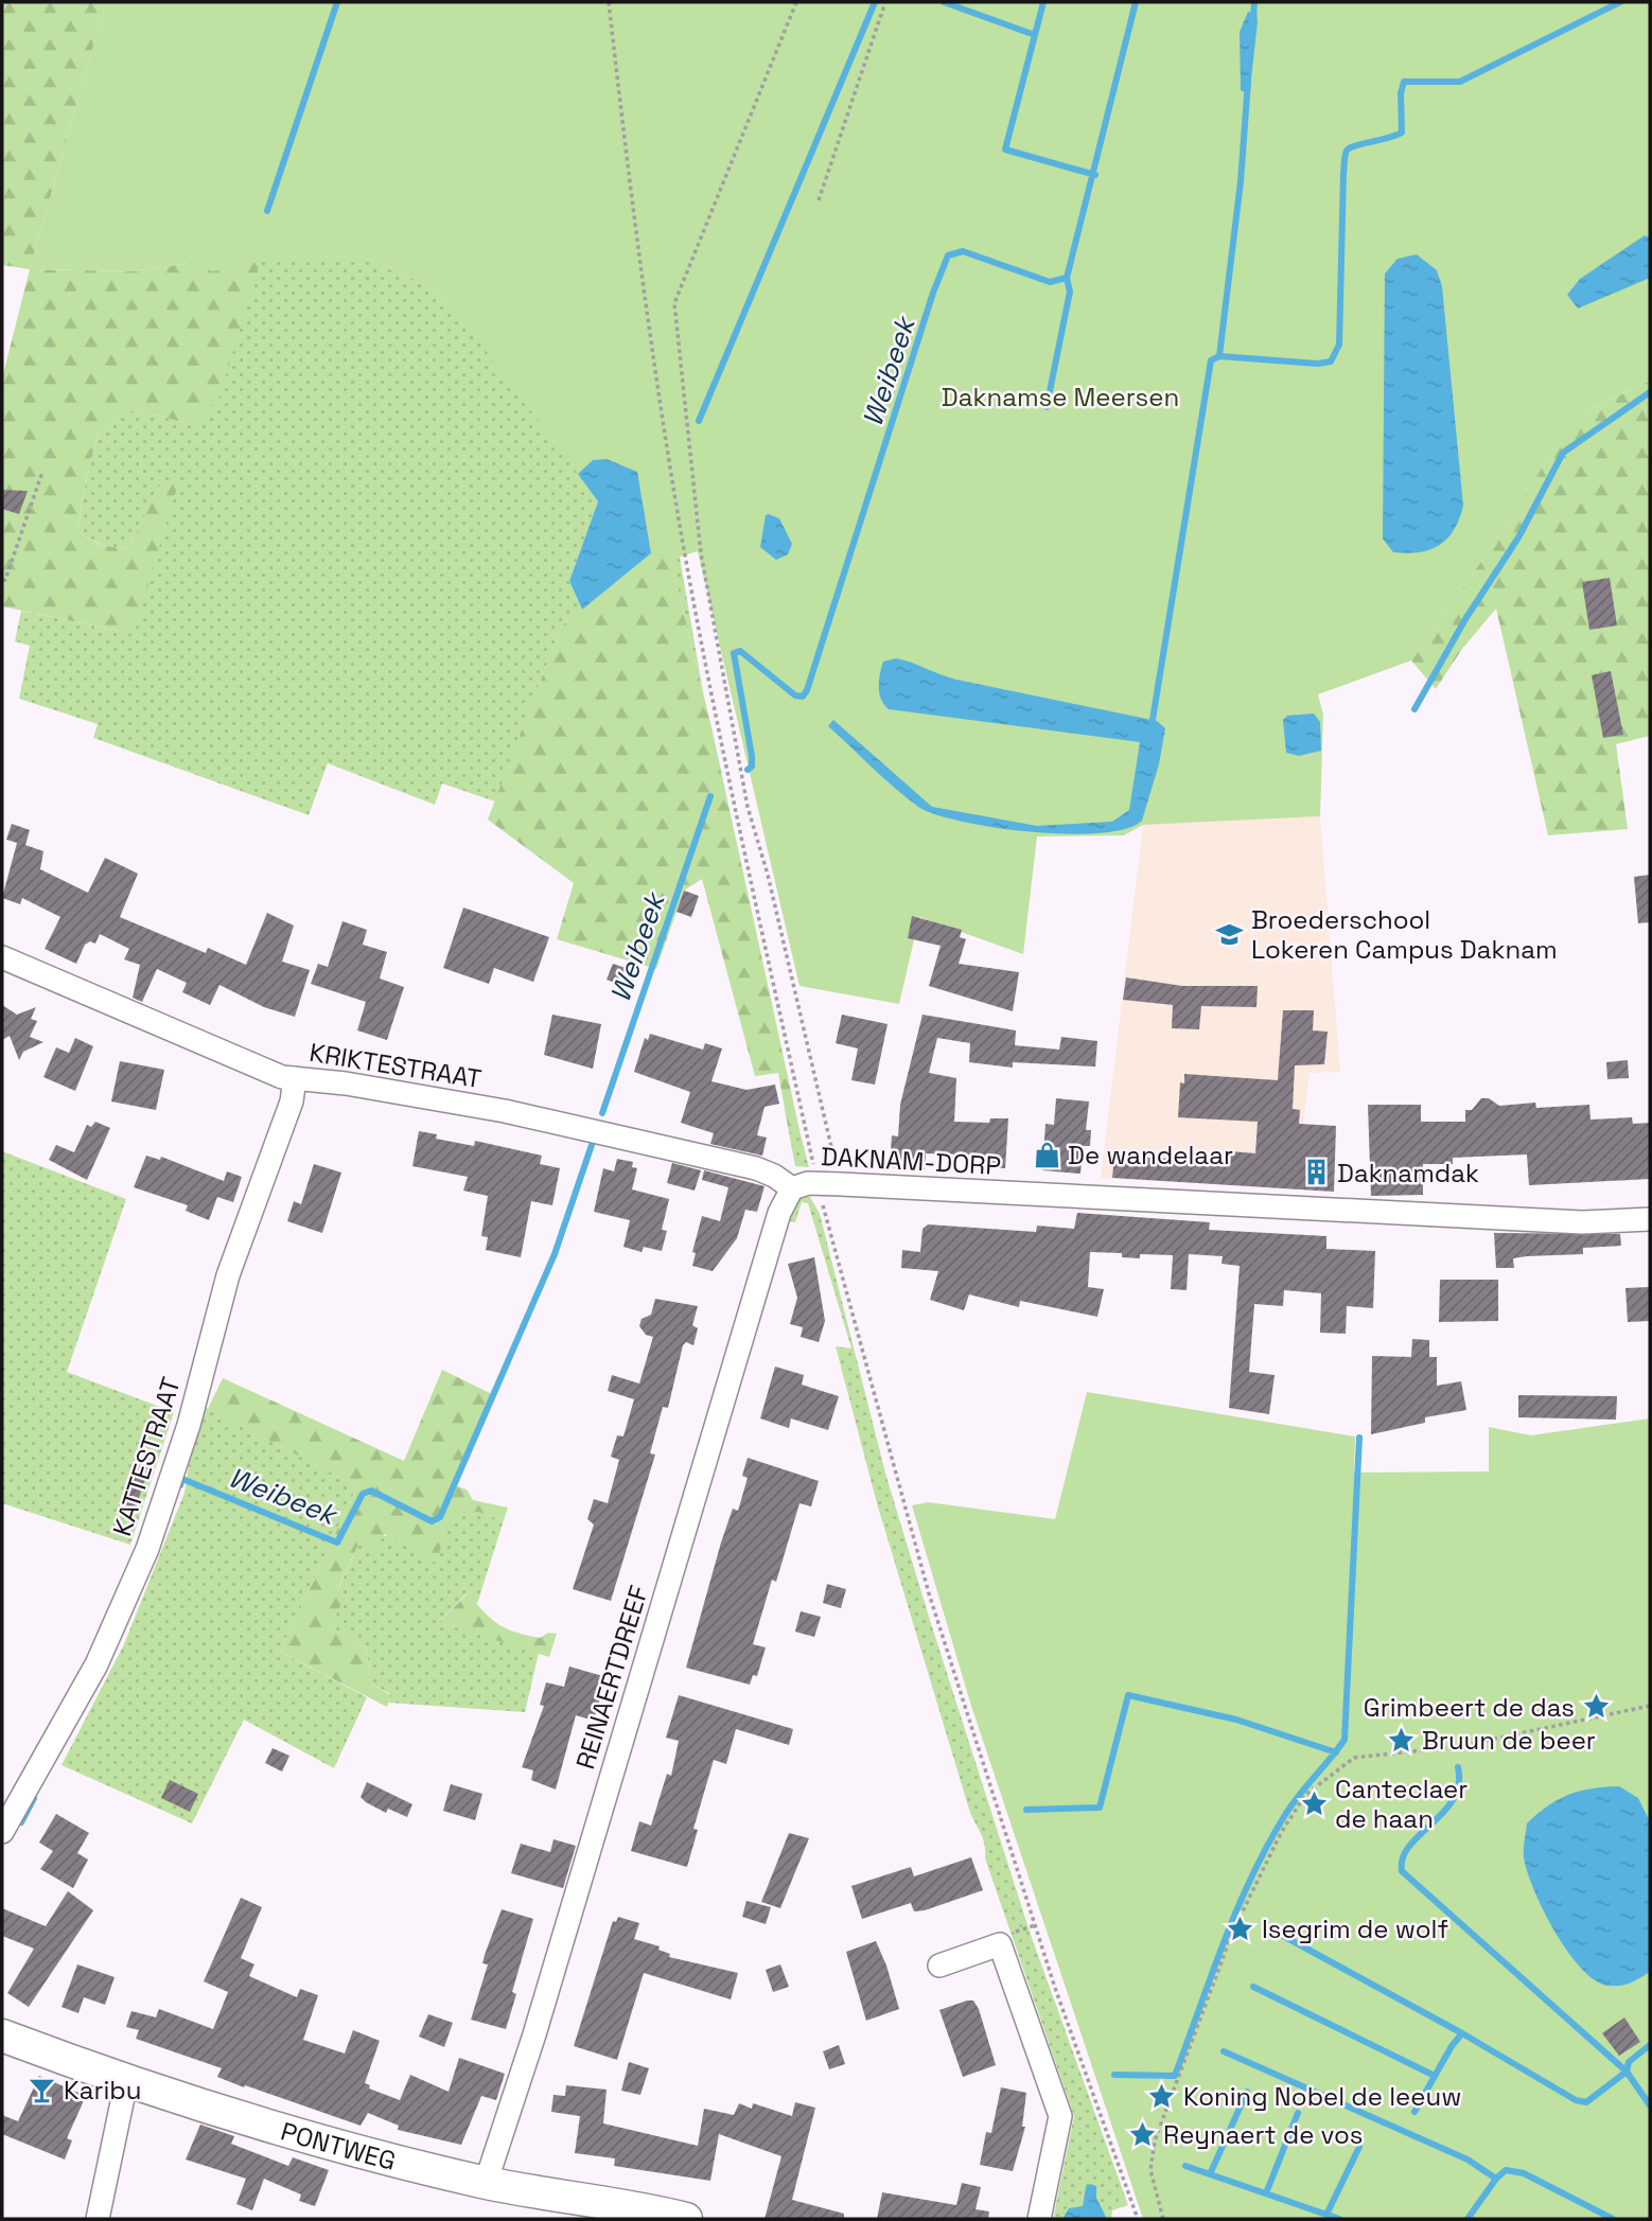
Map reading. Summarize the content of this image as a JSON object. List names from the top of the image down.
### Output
{
  "streets": {
    "street": [
      "KRIKTESTRAAT",
      "DAKNAM-DORP",
      "KATTESTRAAT",
      "REINAERTDREEF",
      "PONTWEG"
    ]
  },
  "crossings": [
    ["KRIKTESTRAAT", "DAKNAM-DORP"],
    ["KRIKTESTRAAT", "KATTESTRAAT"],
    ["KRIKTESTRAAT", "REINAERTDREEF"],
    ["DAKNAM-DORP", "REINAERTDREEF"],
    ["REINAERTDREEF", "PONTWEG"]
  ],
  "water": ["Weibeek"],
  "parks": ["Daknamse Meersen"],
  "places": {
    "school or university": ["Broederschool Lokeren Campus Daknam"],
    "shop": ["De wandelaar"],
    "building": ["Daknamdak"],
    "place": [
      "Grimbeert de das",
      "Bruun de beer",
      "Canteclaer de haan",
      "Isegrim de wolf",
      "Koning Nobel de leeuw",
      "Reynaert de vos"
    ],
    "bar": ["Karibu"]
  }
}
